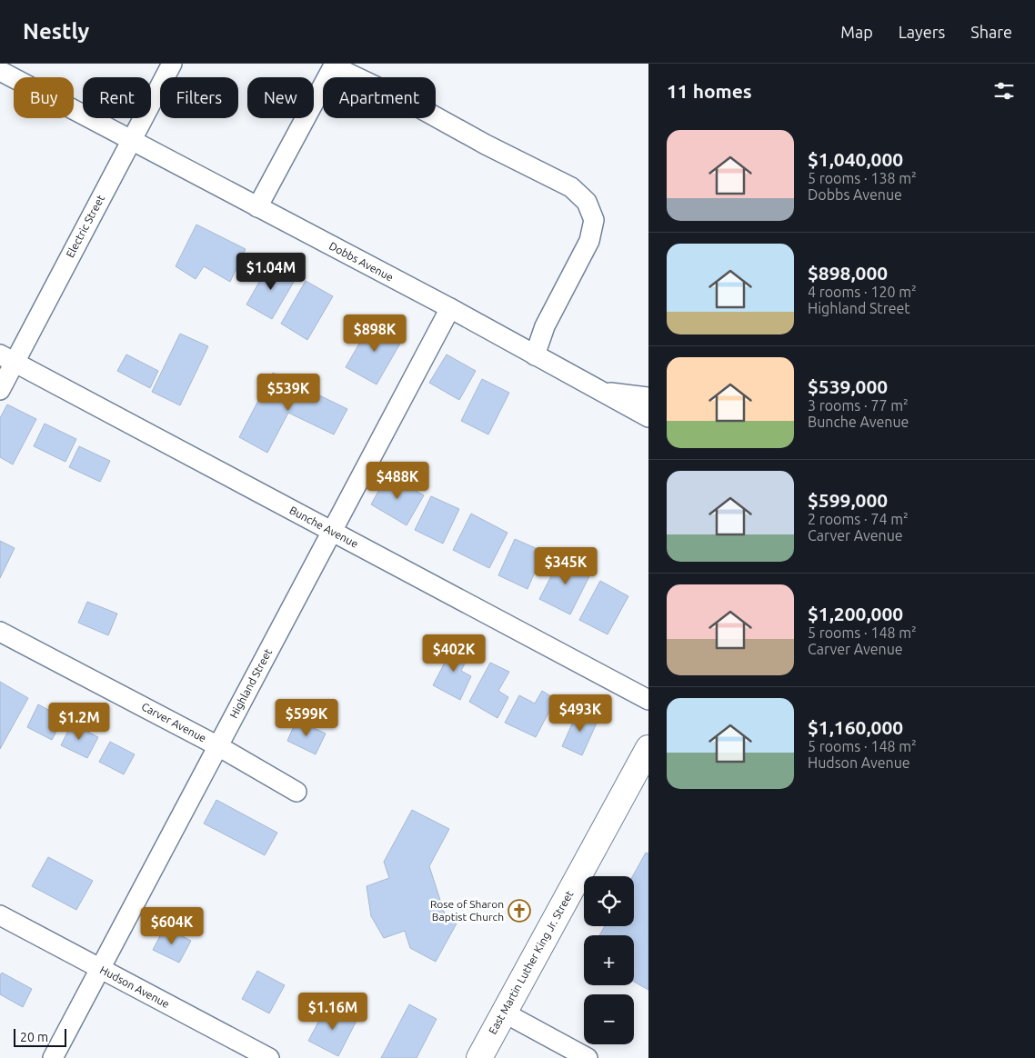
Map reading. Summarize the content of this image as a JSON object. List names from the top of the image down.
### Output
{
  "streets": {
    "main road": ["East Martin Luther King Jr. Street"],
    "street": [
      "Electric Street",
      "Dobbs Avenue",
      "Bunche Avenue",
      "Highland Street",
      "Carver Avenue",
      "Hudson Avenue"
    ]
  },
  "crossings": [
    ["Electric Street", "Dobbs Avenue"],
    ["Electric Street", "Bunche Avenue"],
    ["Dobbs Avenue", "Highland Street"],
    ["Bunche Avenue", "Highland Street"],
    ["Highland Street", "Carver Avenue"],
    ["Highland Street", "Hudson Avenue"]
  ],
  "places": {
    "church": ["Rose of Sharon Baptist Church"]
  },
  "scale_bar": "20 m",
  "page": {
    "header": "Nestly",
    "nav": ["Map", "Layers", "Share"],
    "heading": "11 homes",
    "chip": [
      "Buy",
      "Rent",
      "Filters",
      "New",
      "Apartment"
    ],
    "list": [
      {
        "name": "$1,040,000",
        "note": "5 rooms · 138 m² · Dobbs Avenue"
      },
      {
        "name": "$898,000",
        "note": "4 rooms · 120 m² · Highland Street"
      },
      {
        "name": "$539,000",
        "note": "3 rooms · 77 m² · Bunche Avenue"
      },
      {
        "name": "$599,000",
        "note": "2 rooms · 74 m² · Carver Avenue"
      },
      {
        "name": "$1,200,000",
        "note": "5 rooms · 148 m² · Carver Avenue"
      },
      {
        "name": "$1,160,000",
        "note": "5 rooms · 148 m² · Hudson Avenue"
      }
    ],
    "price": [
      "$1.04M",
      "$898K",
      "$539K",
      "$488K",
      "$345K",
      "$402K",
      "$493K",
      "$599K",
      "$1.2M",
      "$604K",
      "$1.16M"
    ],
    "map_buttons": ["+", "−"],
    "scale": "20 m"
  }
}
